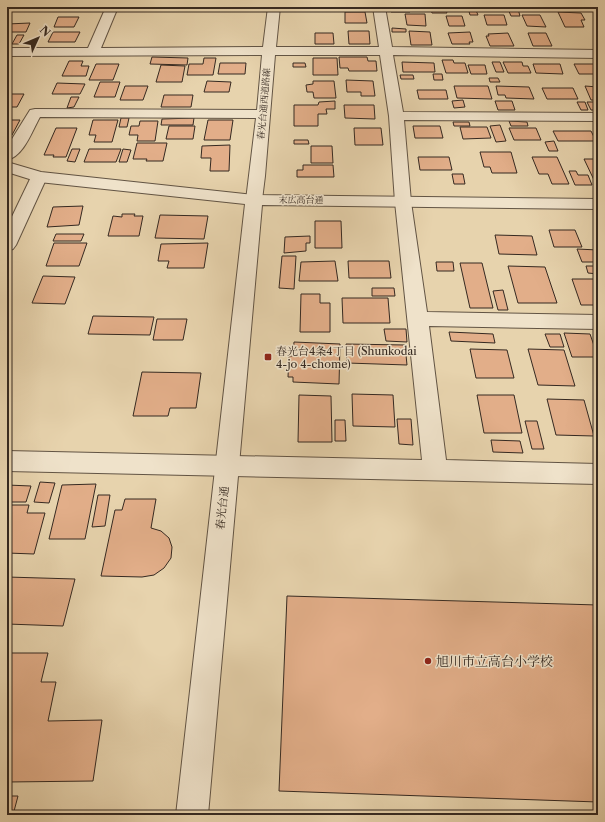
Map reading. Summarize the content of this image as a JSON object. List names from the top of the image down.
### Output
{
  "streets": {
    "street": ["春光台通西道路線", "末広高台通", "春光台通"]
  },
  "crossings": [
    ["春光台通西道路線", "末広高台通"],
    ["春光台通西道路線", "春光台通"],
    ["末広高台通", "春光台通"]
  ],
  "places": {
    "transit": ["春光台4条4丁目 (Shunkodai 4-jo 4-chome)"],
    "other": ["旭川市立高台小学校"]
  },
  "north": "top right"
}
